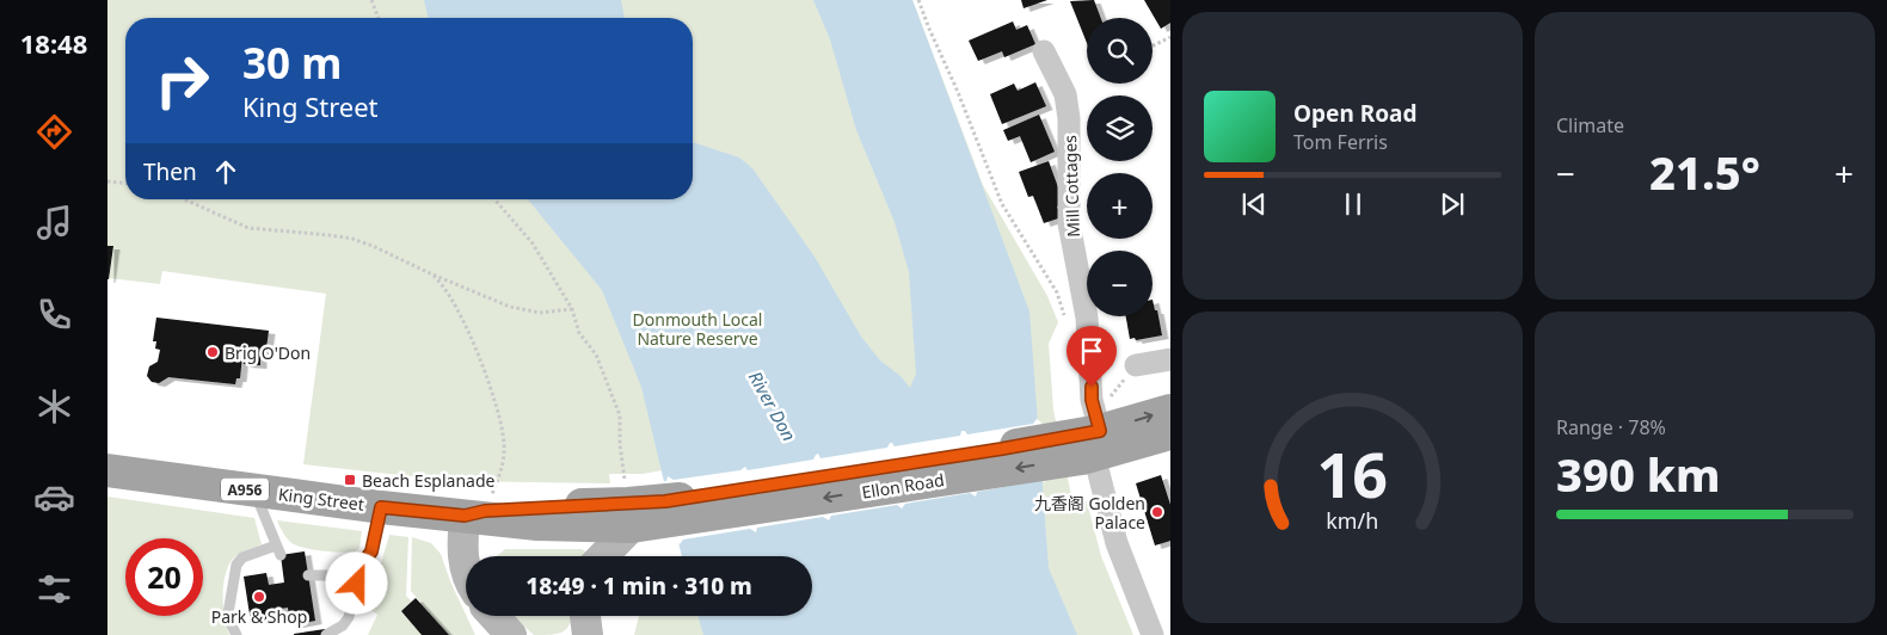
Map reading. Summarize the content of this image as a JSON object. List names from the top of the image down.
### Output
{
  "streets": {
    "main road": ["Ellon Road", "A956", "King Street"],
    "street": ["Mill Cottages"]
  },
  "crossings": [
    ["Mill Cottages", "Ellon Road"],
    ["Ellon Road", "King Street"]
  ],
  "water": ["River Don"],
  "parks": ["Donmouth Local Nature Reserve"],
  "places": {
    "other": ["Brig O'Don", "九香阁 Golden Palace", "Park & Shop"],
    "transit": ["Beach Esplanade"]
  },
  "page": {
    "tabs": "18:48",
    "tile": [
      "Climate",
      ["Range · 78%", "390 km"]
    ],
    "map_buttons": ["+", "−"],
    "turn": ["30 m", "King Street"],
    "song": ["Open Road", "Tom Ferris"],
    "then": "Then",
    "heat": ["−", "21.5°", "+"],
    "limit": "20",
    "trip": "18:49 · 1 min · 310 m",
    "gauge": ["16", "km/h"]
  }
}
